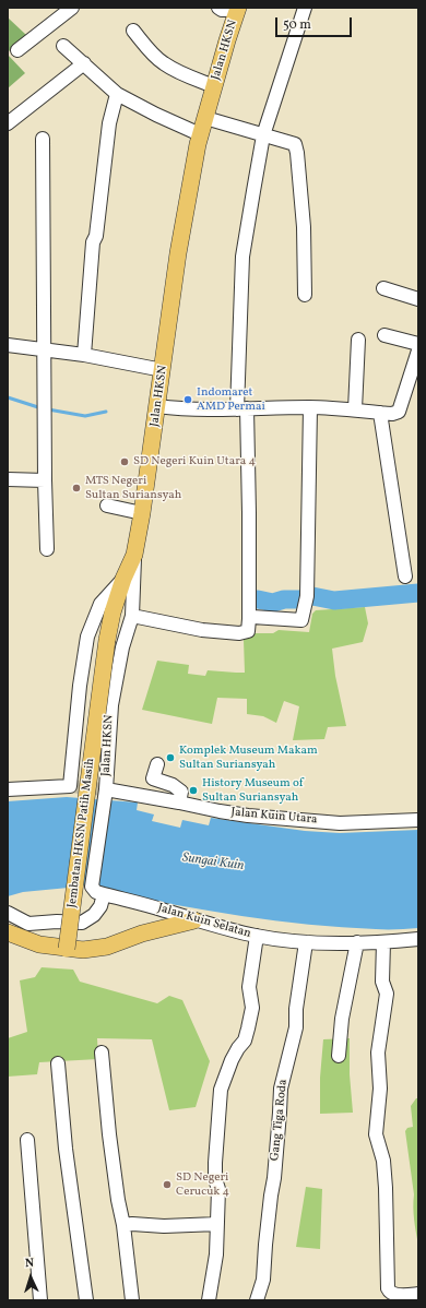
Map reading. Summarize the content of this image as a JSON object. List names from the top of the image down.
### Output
{
  "streets": {
    "main road": ["Jalan HKSN", "Jembatan HKSN Patih Masih"],
    "street": ["Jalan Kuin Utara", "Jalan Kuin Selatan", "Gang Tiga Roda"]
  },
  "crossings": [
    ["Jalan HKSN", "Jalan Kuin Utara"],
    ["Jalan HKSN", "Jembatan HKSN Patih Masih"],
    ["Jalan HKSN", "Jalan Kuin Selatan"],
    ["Jalan Kuin Selatan", "Gang Tiga Roda"]
  ],
  "water": ["Sungai Kuin"],
  "places": [
    "Indomaret AMD Permai",
    "SD Negeri Kuin Utara 4",
    "MTS Negeri Sultan Suriansyah",
    "Komplek Museum Makam Sultan Suriansyah",
    "History Museum of Sultan Suriansyah",
    "SD Negeri Cerucuk 4"
  ],
  "scale_bar": "50 m",
  "north": "top"
}
